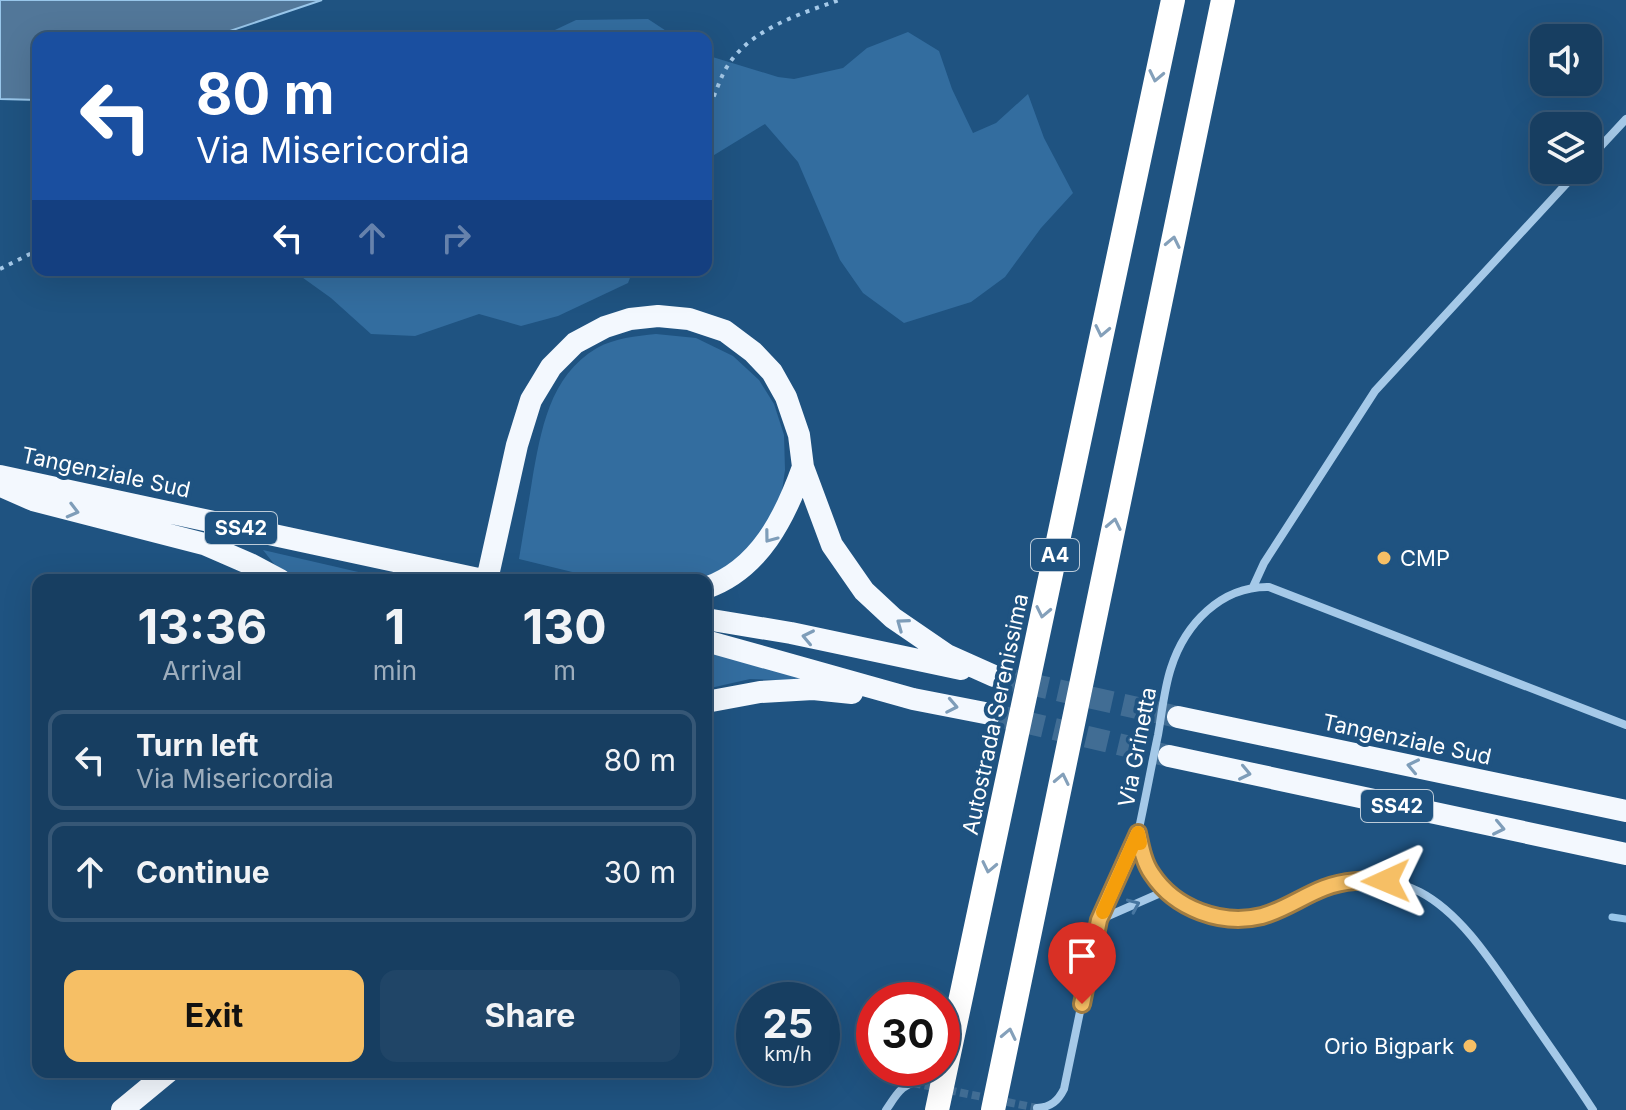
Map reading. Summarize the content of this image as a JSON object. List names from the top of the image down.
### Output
{
  "streets": {
    "highway": [
      "Tangenziale Sud",
      "SS42",
      "A4",
      "Autostrada Serenissima"
    ],
    "street": ["Via Grinetta"]
  },
  "places": ["CMP", "Orio Bigpark"],
  "page": {
    "turn": ["80 m", "Via Misericordia"],
    "eta": [
      "13:36",
      "Arrival",
      "1",
      "min",
      "130",
      "m"
    ],
    "list": [
      {
        "name": "Turn left",
        "note": "Via Misericordia",
        "value": "80 m"
      },
      {
        "name": "Continue",
        "value": "30 m"
      }
    ],
    "buttons": ["Exit", "Share"],
    "speed": "25 km/h",
    "limit": "30"
  }
}
